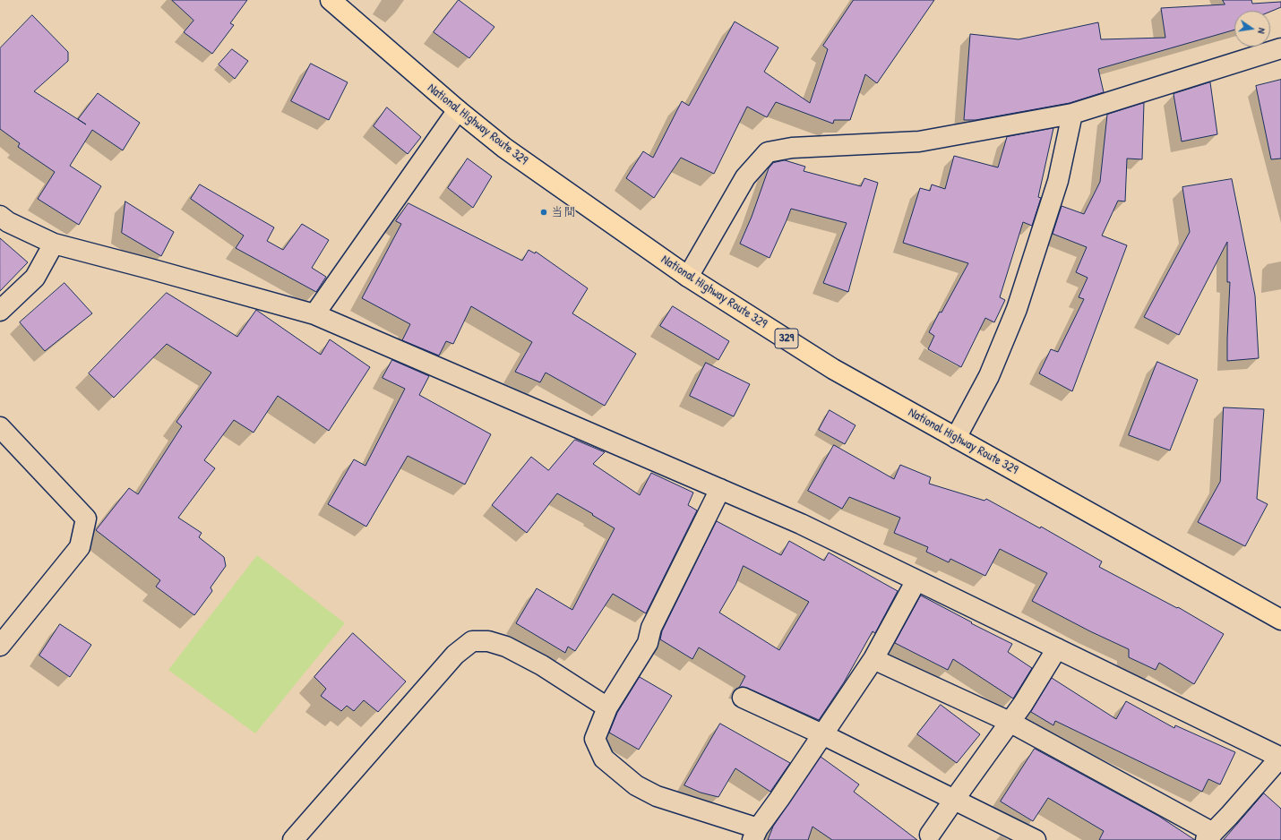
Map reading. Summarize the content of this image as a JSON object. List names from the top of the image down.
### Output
{
  "streets": {
    "highway": ["National Highway Route 329", "329"]
  },
  "places": ["当間"],
  "north": "right"
}
